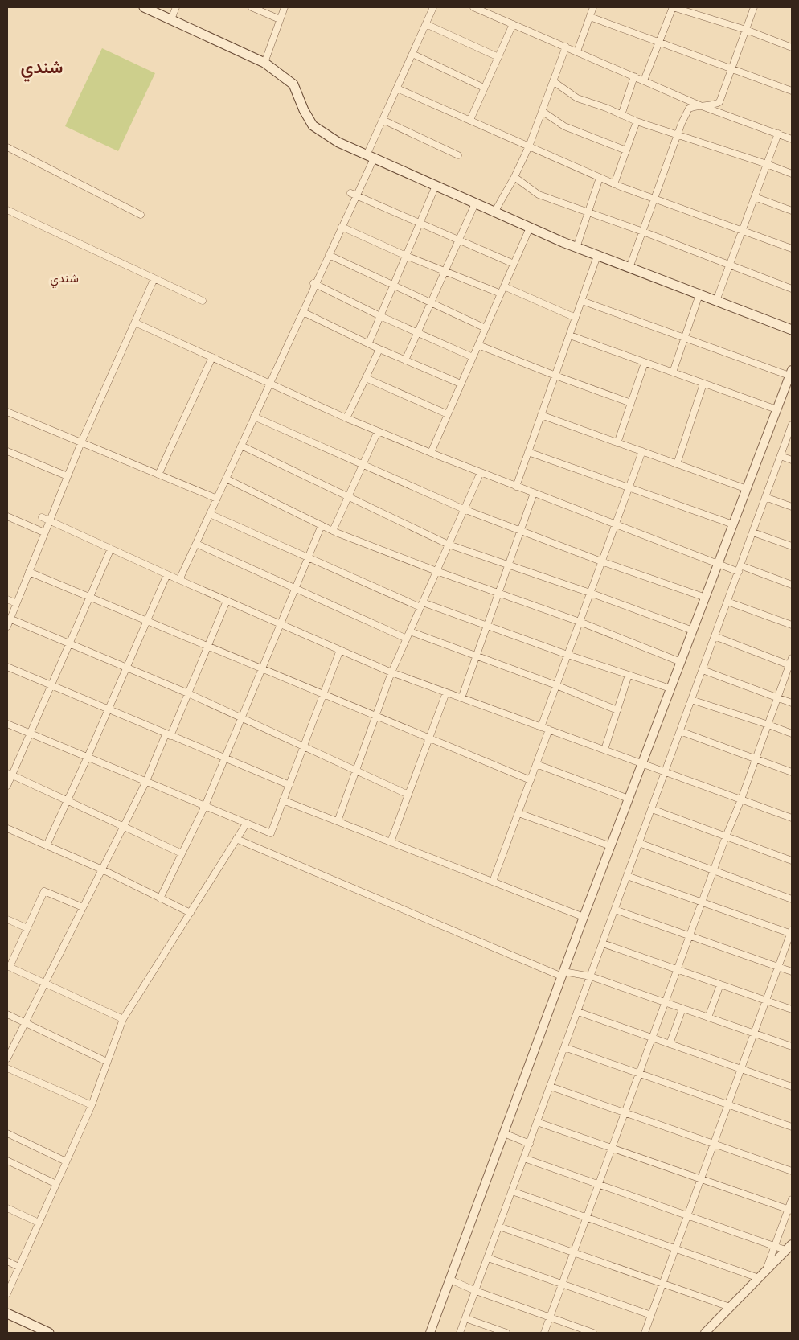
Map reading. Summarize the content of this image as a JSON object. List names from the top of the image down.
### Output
{
  "districts": ["شندي", "شندي"]
}
